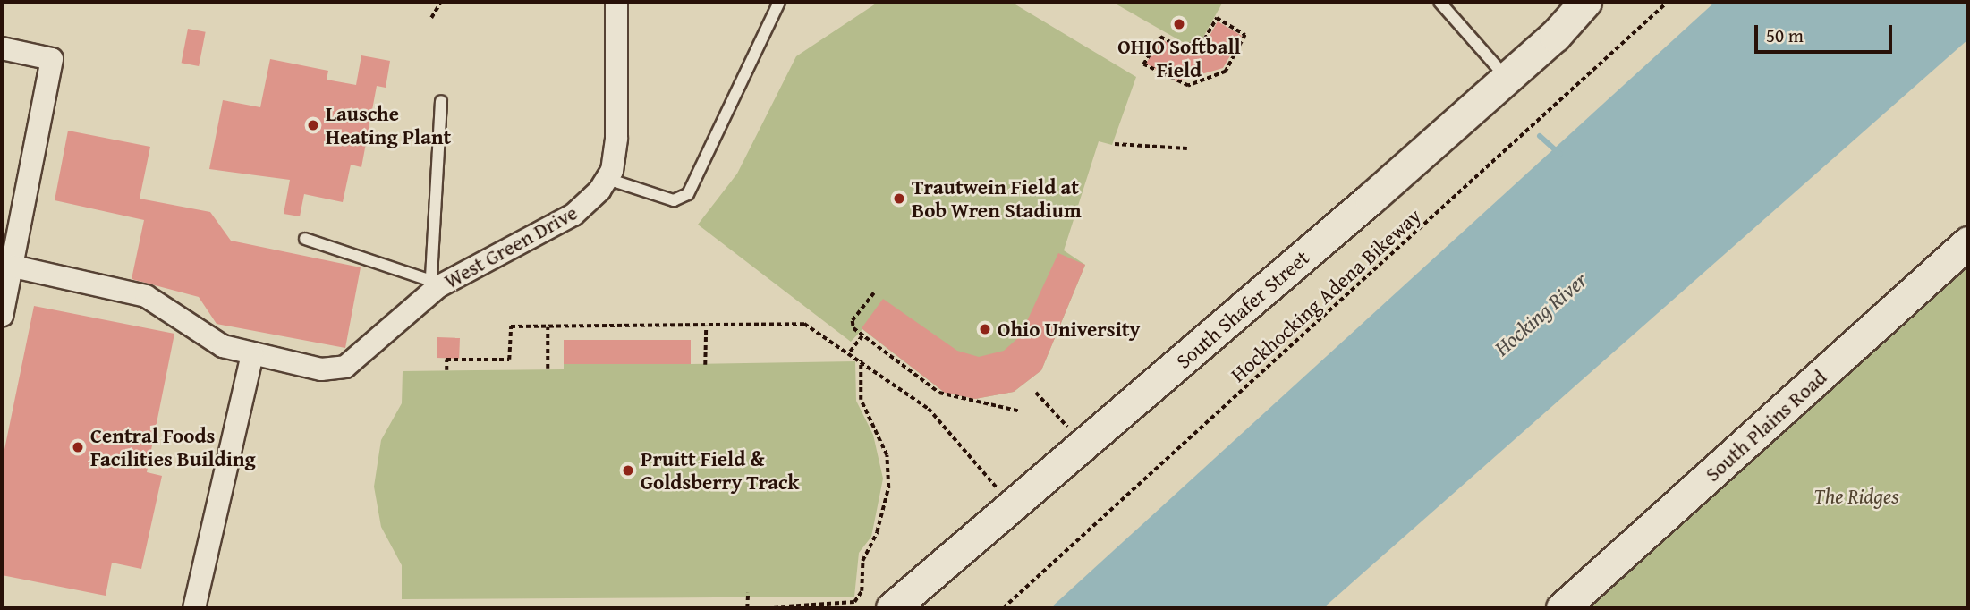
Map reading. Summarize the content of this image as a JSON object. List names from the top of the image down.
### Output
{
  "streets": {
    "street": ["West Green Drive", "South Shafer Street", "South Plains Road"],
    "path": ["Hockhocking Adena Bikeway"]
  },
  "water": ["Hocking River"],
  "parks": ["The Ridges"],
  "places": [
    "OHIO Softball Field",
    "Lausche Heating Plant",
    "Trautwein Field at Bob Wren Stadium",
    "Ohio University",
    "Central Foods Facilities Building",
    "Pruitt Field & Goldsberry Track"
  ],
  "scale_bar": "50 m"
}
